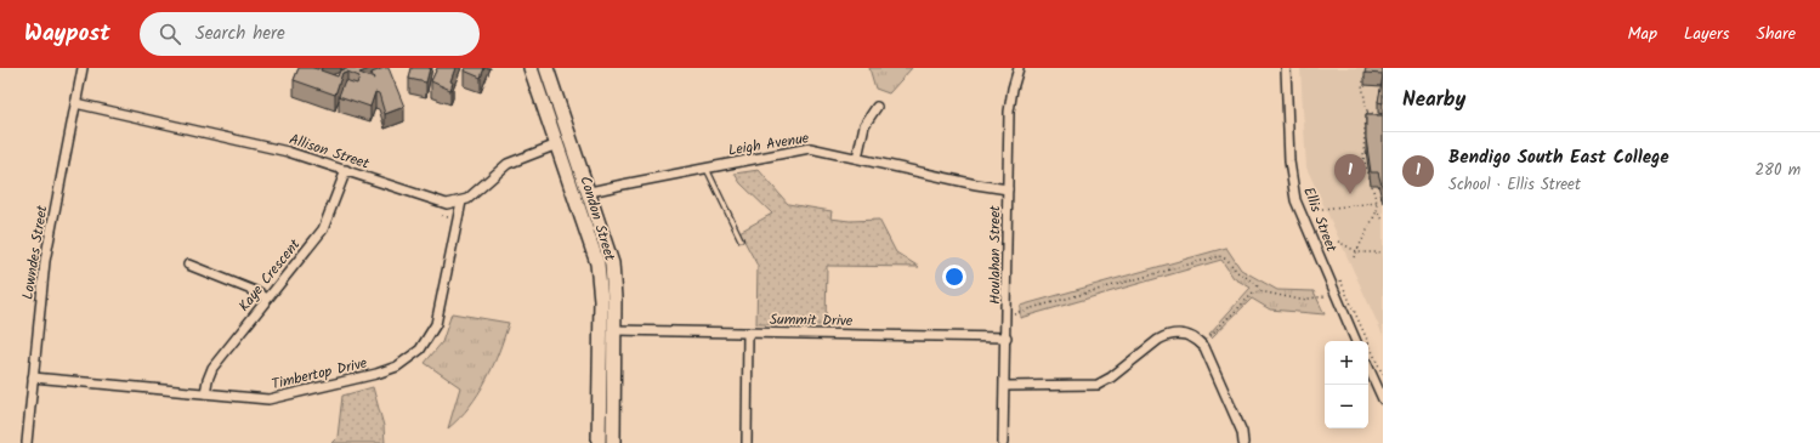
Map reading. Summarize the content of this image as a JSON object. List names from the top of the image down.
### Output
{
  "streets": {
    "main road": ["Condon Street"],
    "street": [
      "Leigh Avenue",
      "Allison Street",
      "Ellis Street",
      "Lowndes Street",
      "Houlahan Street",
      "Kaye Crescent",
      "Summit Drive",
      "Timbertop Drive"
    ]
  },
  "crossings": [
    ["Leigh Avenue", "Condon Street"],
    ["Leigh Avenue", "Houlahan Street"],
    ["Allison Street", "Lowndes Street"],
    ["Allison Street", "Kaye Crescent"],
    ["Allison Street", "Timbertop Drive"],
    ["Condon Street", "Summit Drive"],
    ["Lowndes Street", "Timbertop Drive"],
    ["Houlahan Street", "Summit Drive"],
    ["Kaye Crescent", "Timbertop Drive"]
  ],
  "page": {
    "header": "Waypost",
    "search": "Search here",
    "nav": ["Map", "Layers", "Share"],
    "heading": "Nearby",
    "list": [
      {
        "mark": "1",
        "name": "Bendigo South East College",
        "note": "School · Ellis Street",
        "value": "280 m"
      }
    ],
    "pins": "1",
    "map_buttons": ["+", "−"]
  }
}
